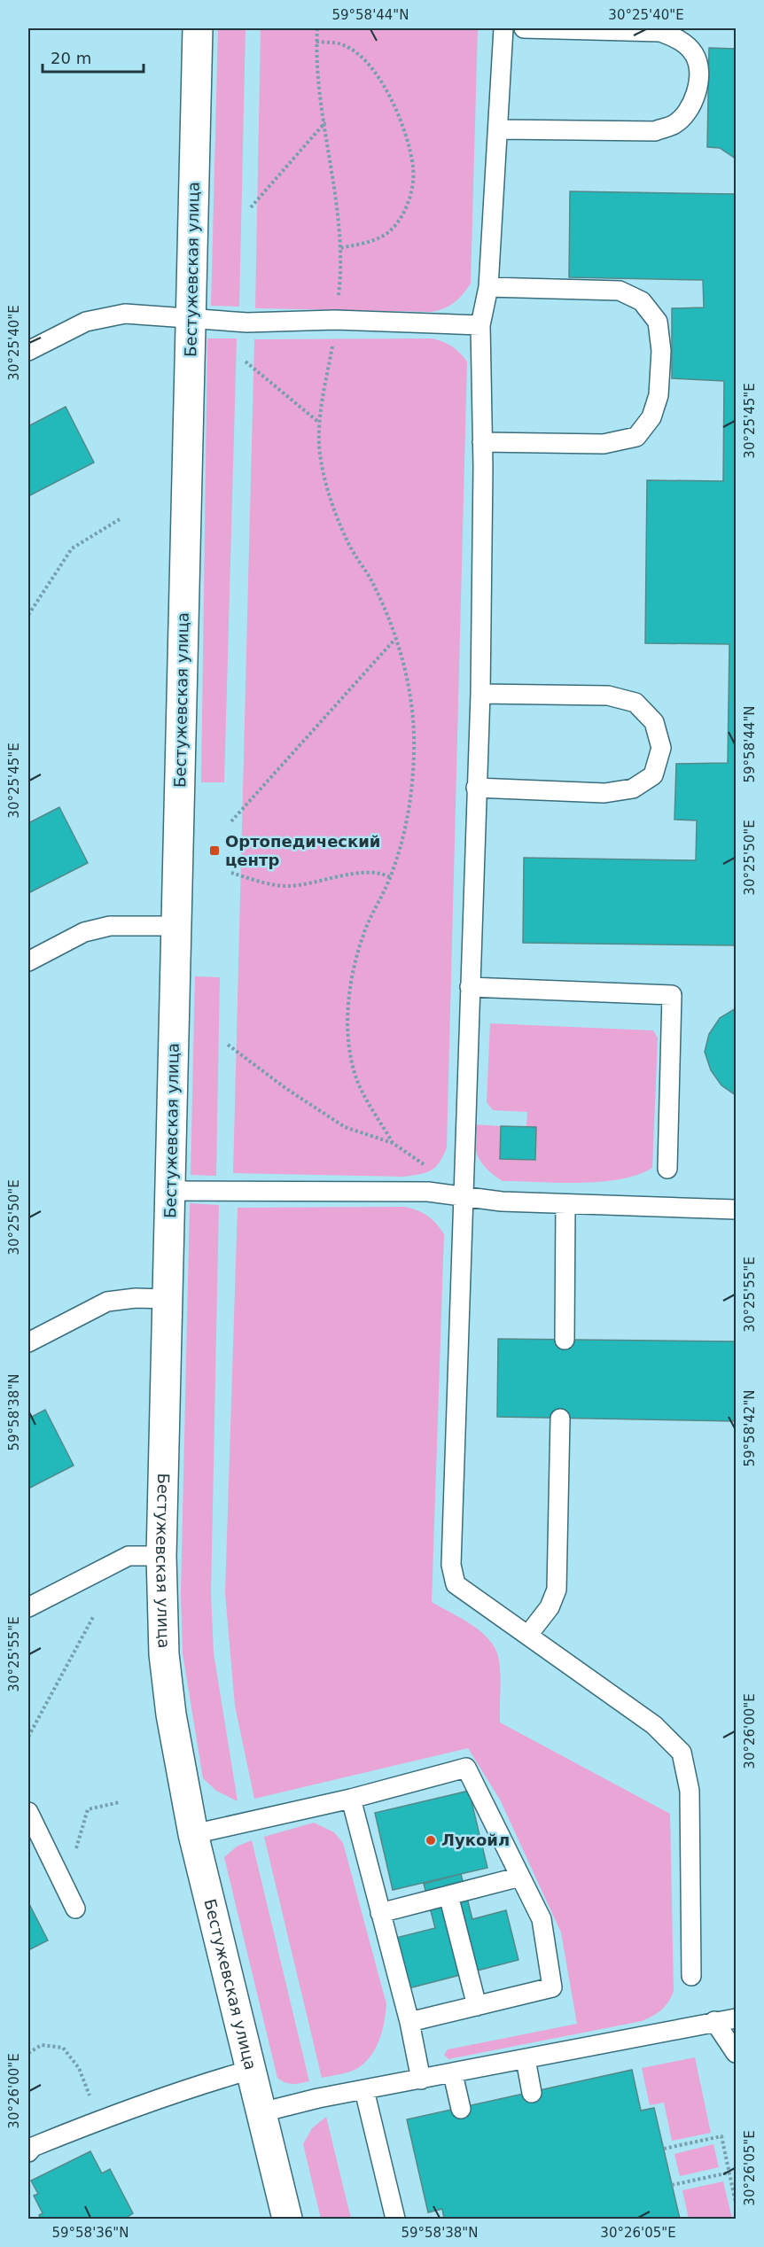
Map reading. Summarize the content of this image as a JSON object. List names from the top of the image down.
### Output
{
  "streets": {
    "street": ["Бестужевская улица"]
  },
  "places": {
    "transit": ["Ортопедический центр"],
    "other": ["Лукойл"]
  },
  "scale_bar": "20 m",
  "coordinates": [
    "59°58'44\"N",
    "30°25'40\"E",
    "30°25'45\"E",
    "30°25'50\"E",
    "30°25'55\"E",
    "59°58'38\"N",
    "59°58'42\"N",
    "30°26'00\"E",
    "30°26'05\"E",
    "59°58'36\"N"
  ]
}
